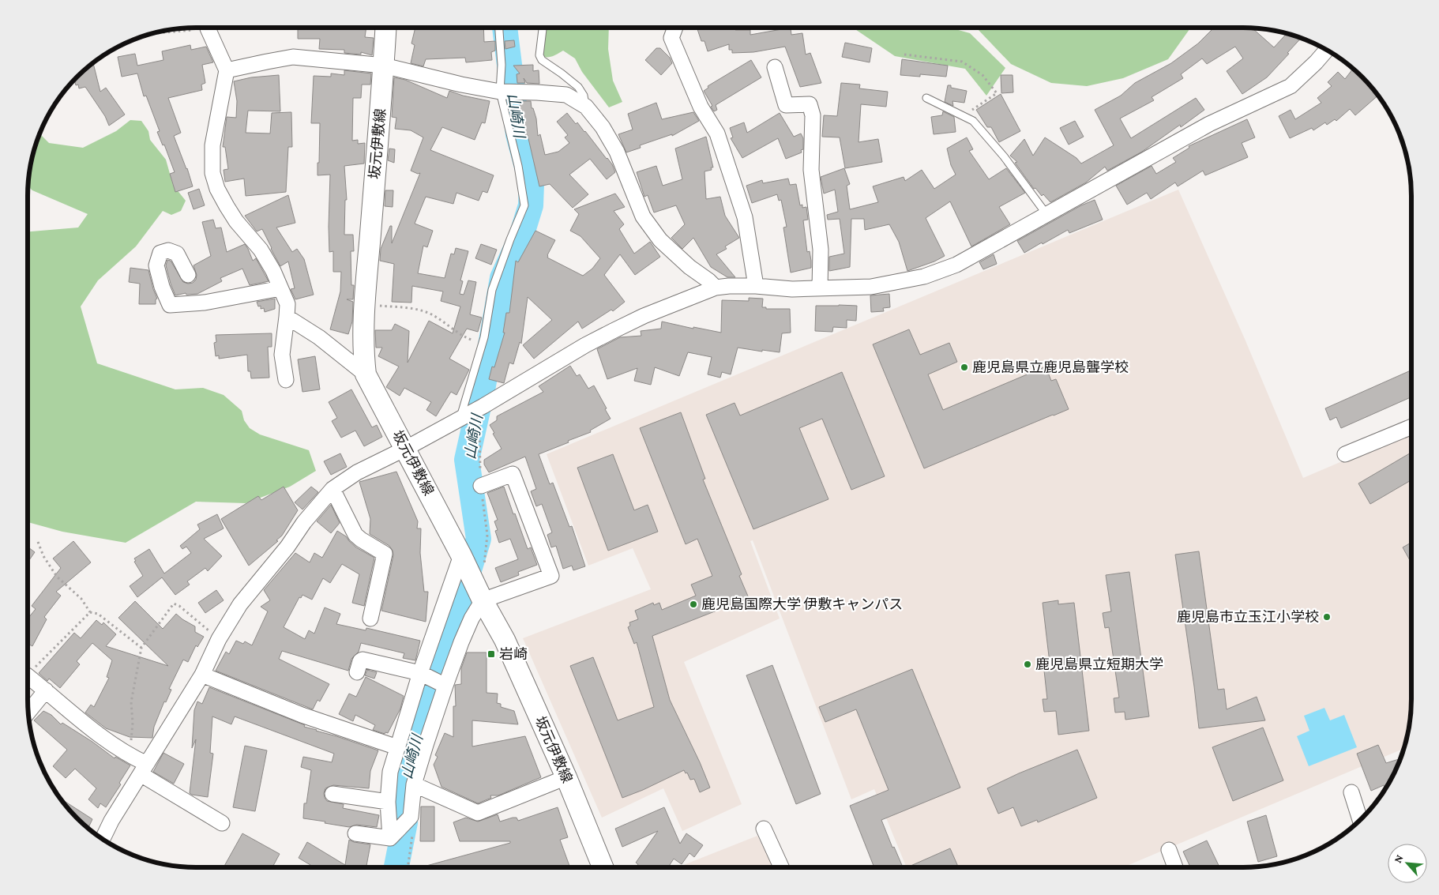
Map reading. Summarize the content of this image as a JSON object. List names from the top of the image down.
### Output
{
  "streets": {
    "main road": ["坂元伊敷線"]
  },
  "water": ["山崎川"],
  "places": {
    "other": [
      "鹿児島県立鹿児島聾学校",
      "鹿児島国際大学 伊敷キャンパス",
      "鹿児島市立玉江小学校",
      "鹿児島県立短期大学"
    ],
    "transit": ["岩崎"]
  },
  "north": "top left"
}
